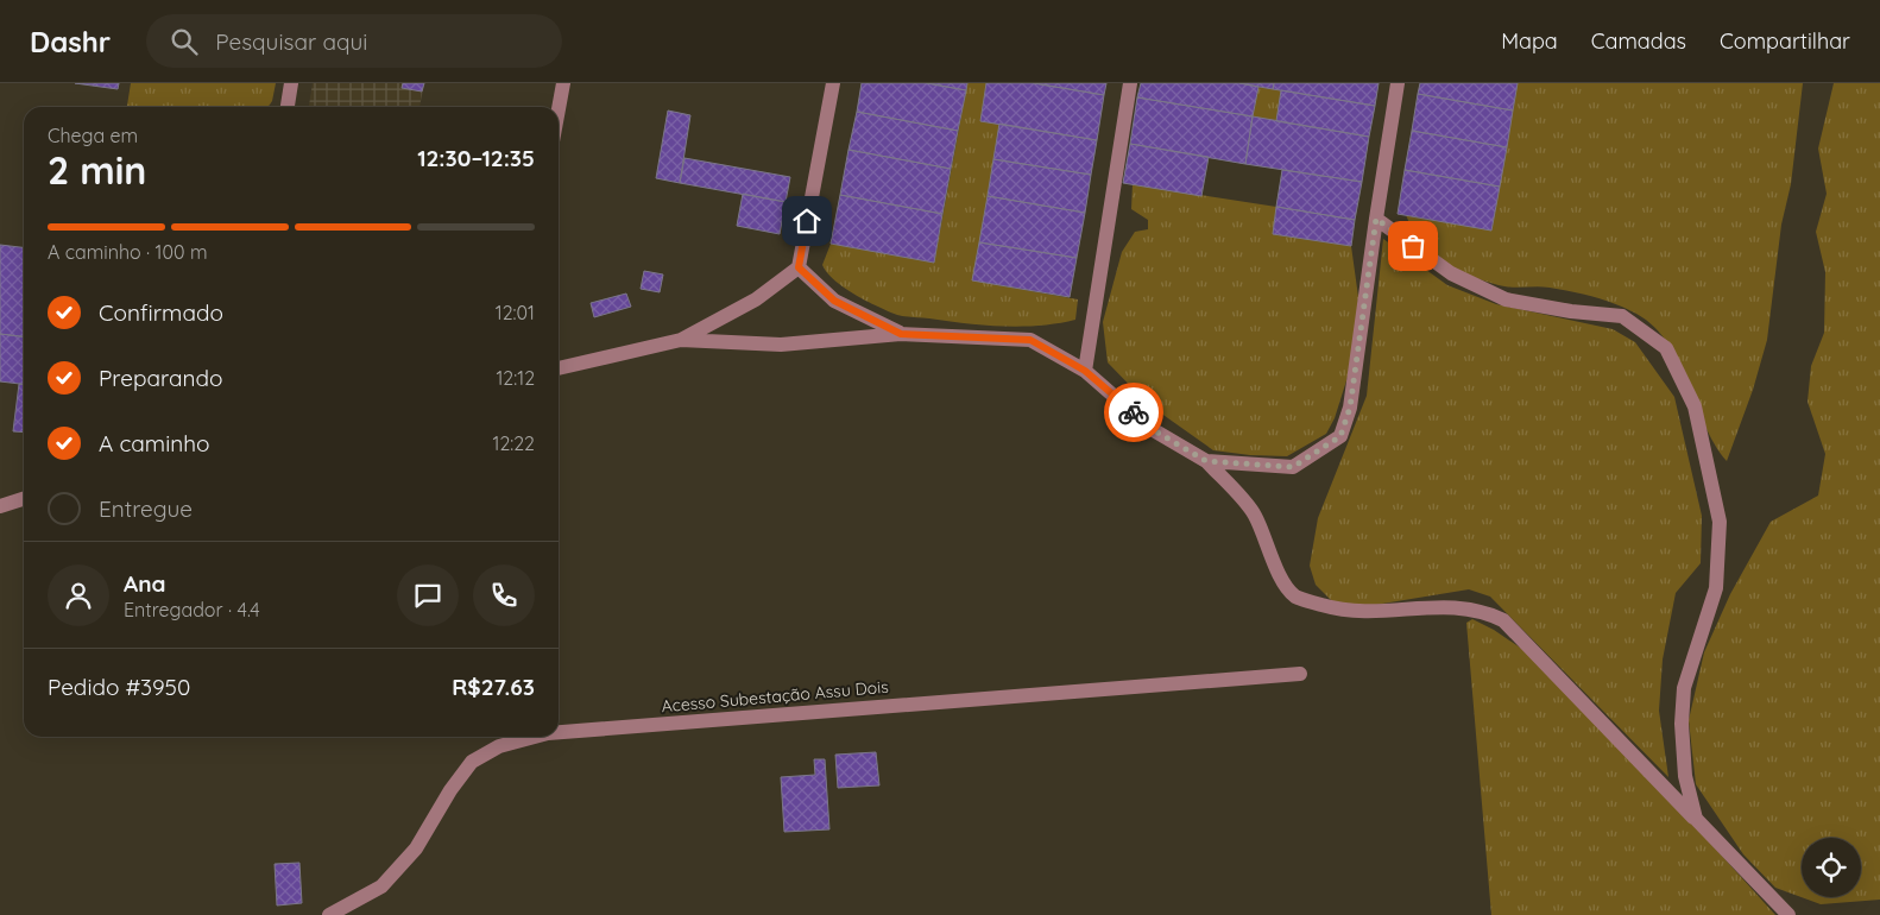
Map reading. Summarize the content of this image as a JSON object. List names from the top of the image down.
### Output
{
  "streets": {
    "street": ["Acesso Subestação Assu Dois"]
  },
  "page": {
    "header": "Dashr",
    "search": "Pesquisar aqui",
    "nav": ["Mapa", "Camadas", "Compartilhar"],
    "heading": ["2 min", "Chega em", "12:30–12:35"],
    "panel": [
      "Ana",
      "Entregador · 4.4",
      "Pedido #3950",
      "R$27.63"
    ],
    "bar": "A caminho · 100 m",
    "list": [
      ["Confirmado", "12:01"],
      ["Preparando", "12:12"],
      ["A caminho", "12:22"],
      "Entregue"
    ]
  }
}
